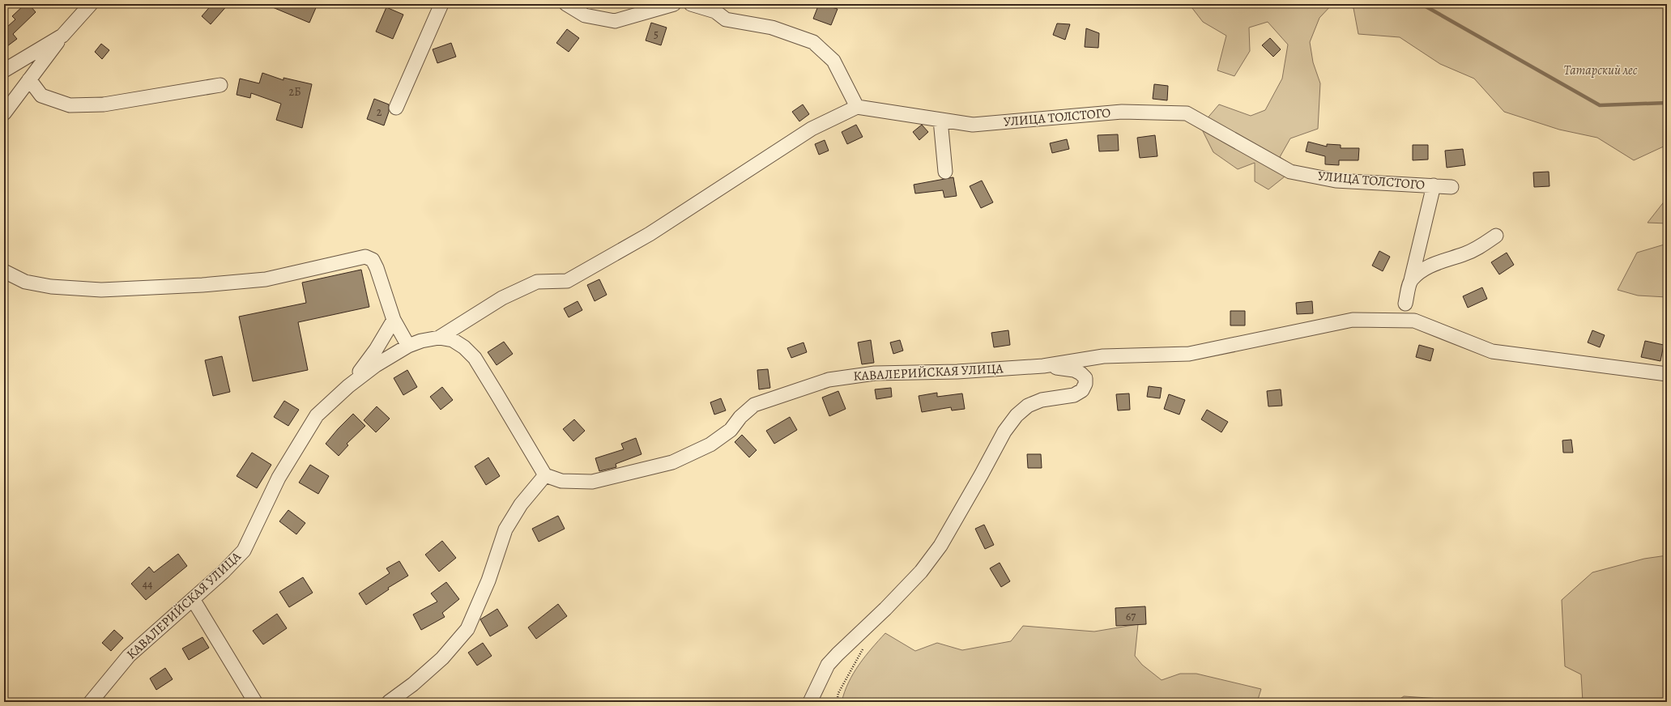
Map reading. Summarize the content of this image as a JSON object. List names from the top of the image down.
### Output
{
  "streets": {
    "street": ["УЛИЦА ТОЛСТОГО", "КАВАЛЕРИЙСКАЯ УЛИЦА"]
  },
  "parks": ["Татарский лес"],
  "house_numbers": [
    "5",
    "2Б",
    "2",
    "44",
    "67"
  ]
}
